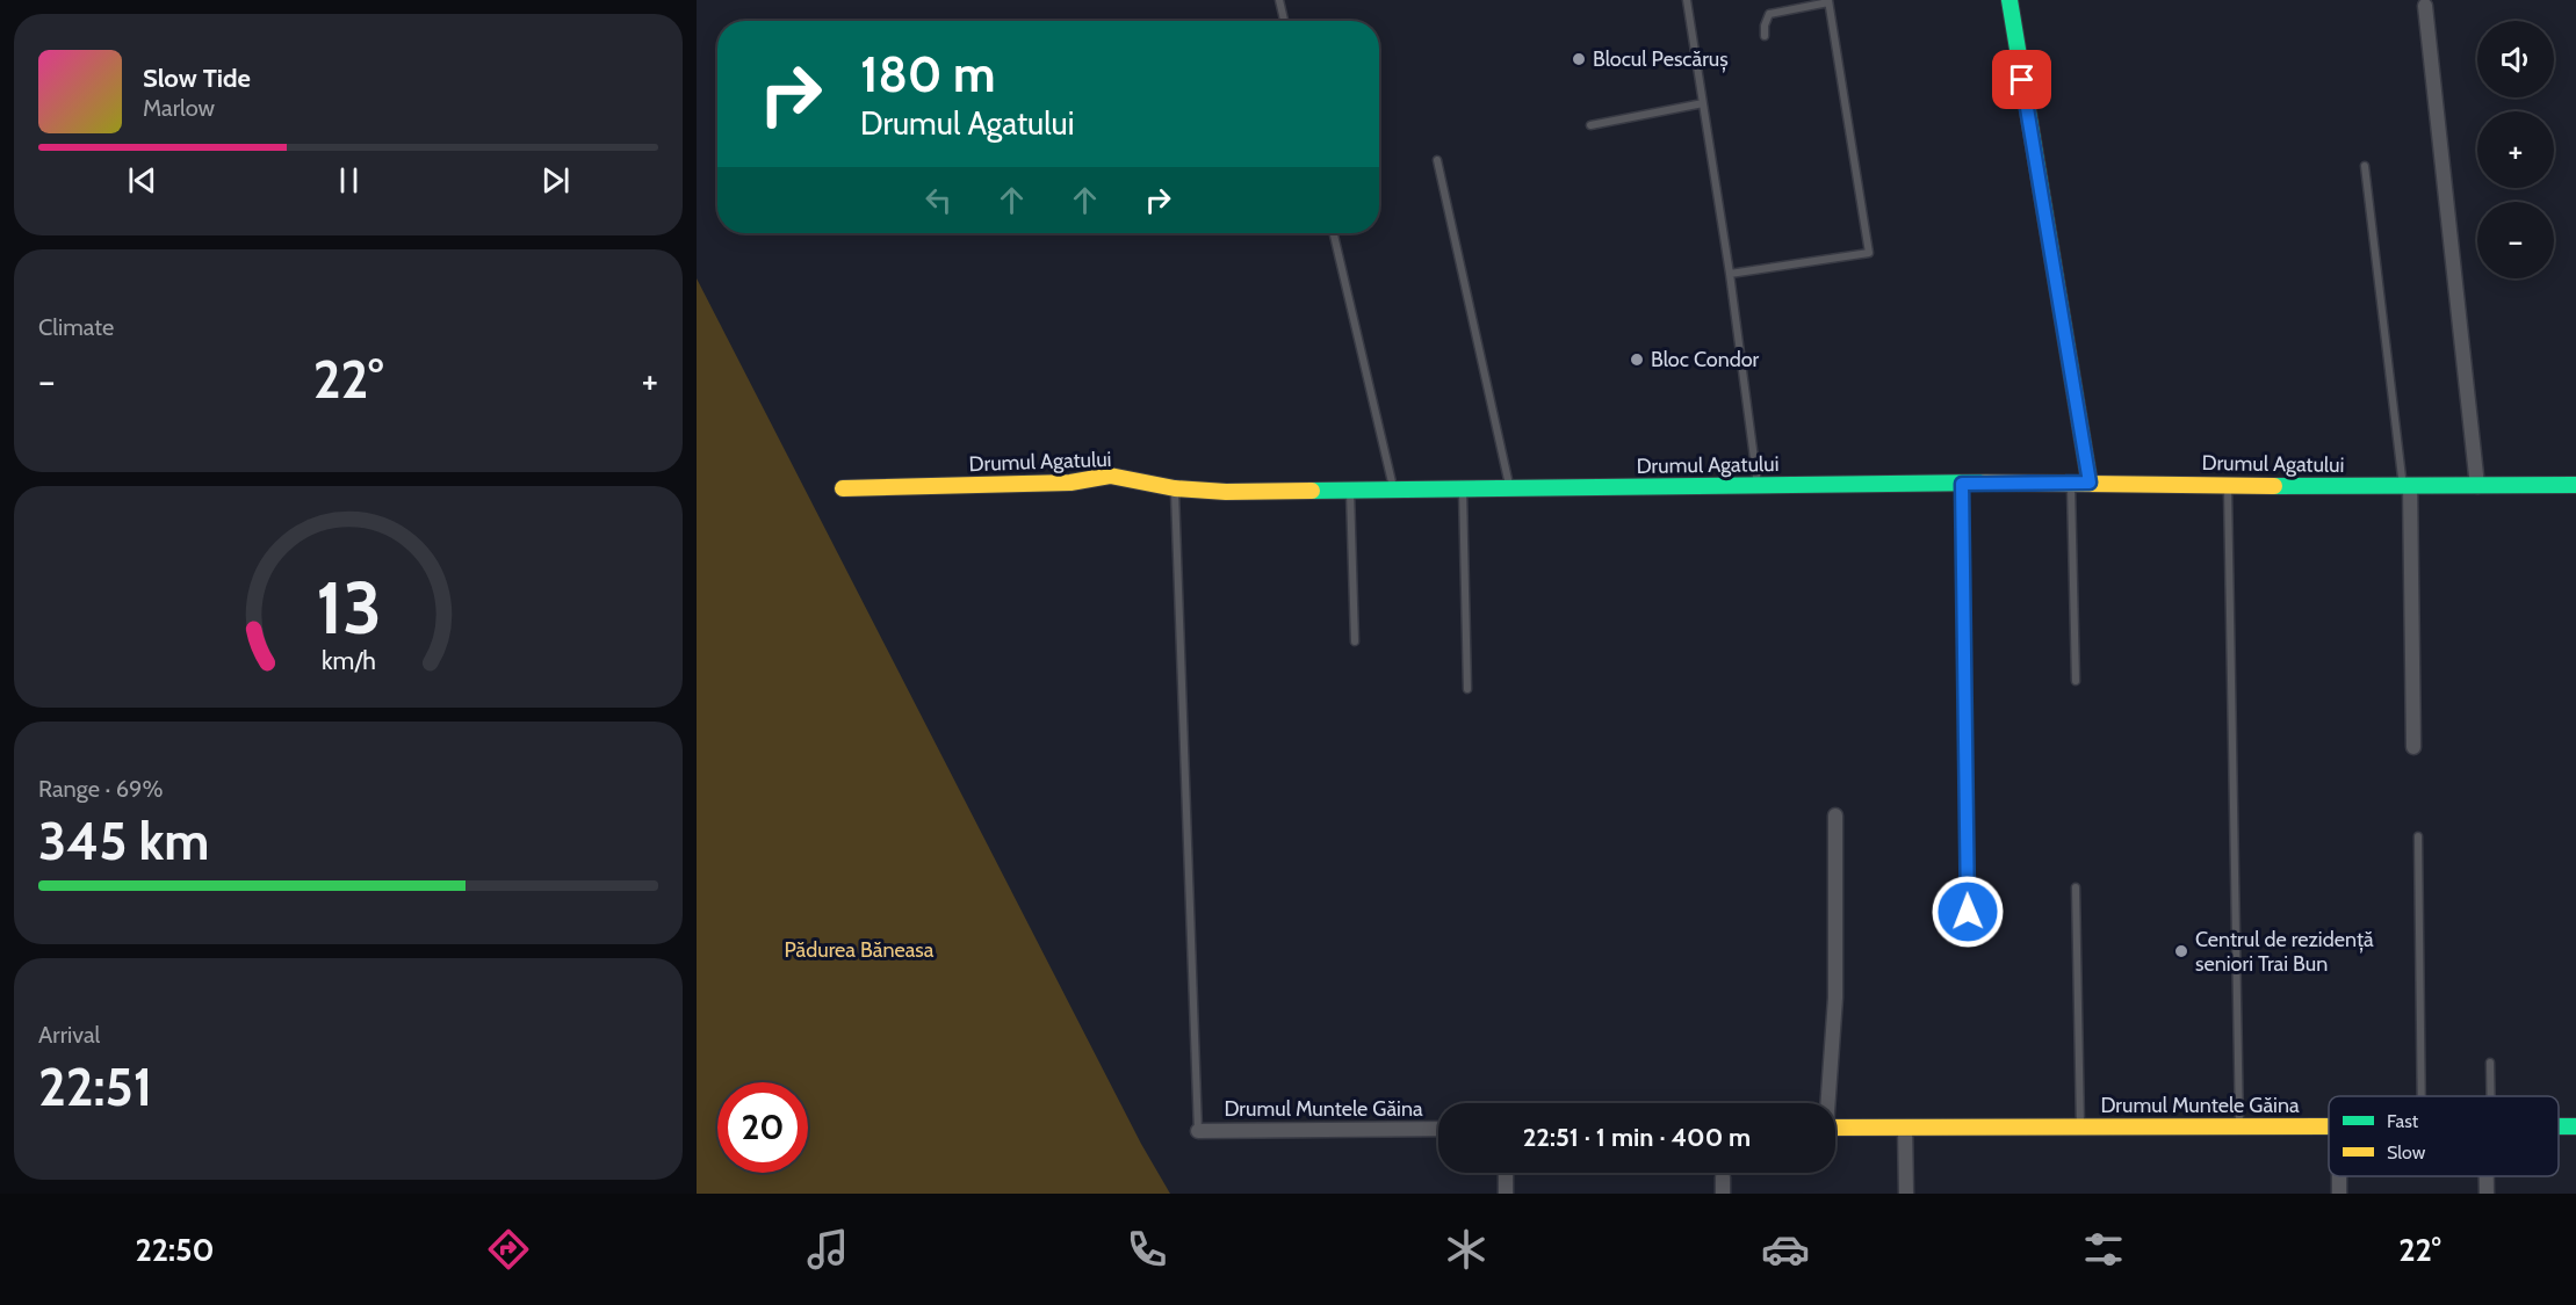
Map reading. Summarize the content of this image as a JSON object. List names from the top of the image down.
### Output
{
  "streets": {
    "street": ["Drumul Agatului", "Drumul Muntele Găina"]
  },
  "parks": ["Pădurea Băneasa"],
  "places": ["Blocul Pescăruș", "Bloc Condor", "Centrul de rezidență seniori Trai Bun"],
  "legend": ["Fast", "Slow"],
  "page": {
    "map_buttons": ["+", "−"],
    "turn": ["180 m", "Drumul Agatului"],
    "song": ["Slow Tide", "Marlow"],
    "tile": [
      "Climate",
      ["Range · 69%", "345 km"],
      ["Arrival", "22:51"]
    ],
    "heat": ["−", "22°", "+"],
    "limit": "20",
    "trip": "22:51 · 1 min · 400 m",
    "tabs": ["22:50", "22°"],
    "gauge": ["13", "km/h"]
  }
}
